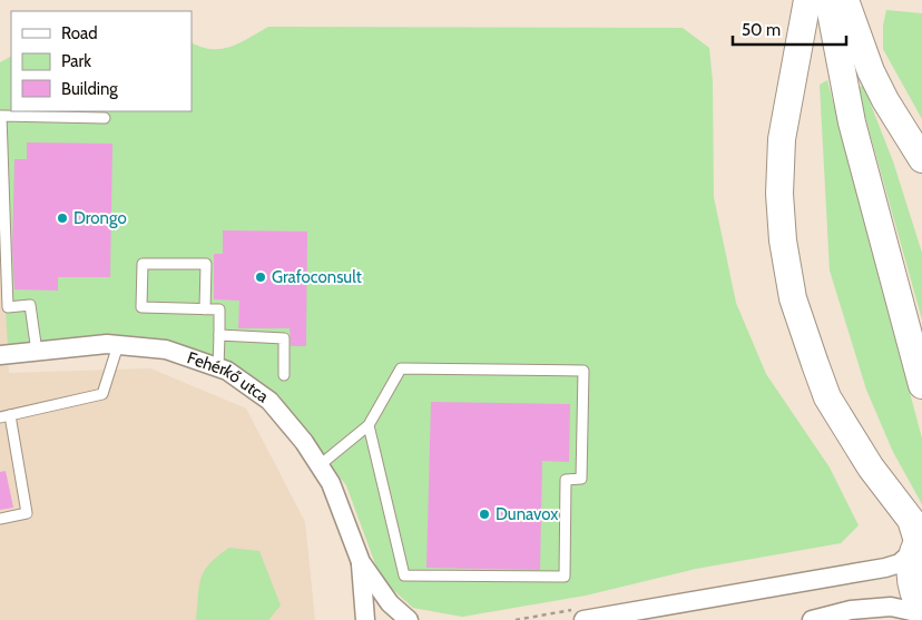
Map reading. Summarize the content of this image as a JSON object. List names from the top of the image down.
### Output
{
  "streets": {
    "street": ["Fehérkő utca"]
  },
  "places": ["Drongo", "Grafoconsult", "Dunavox"],
  "legend": ["Road", "Park", "Building"],
  "scale_bar": "50 m"
}
